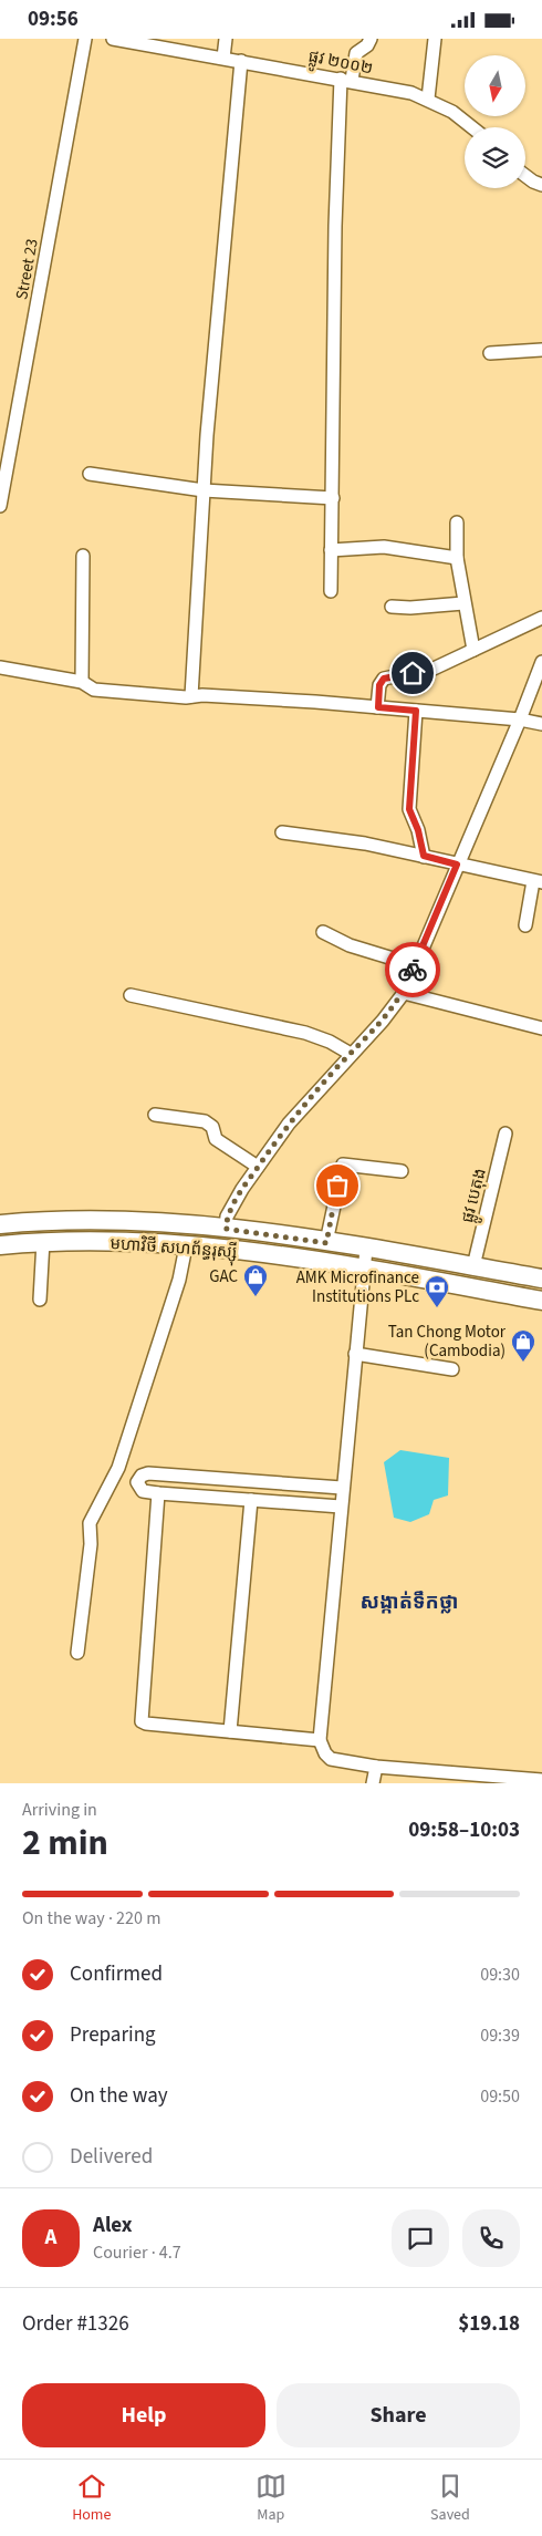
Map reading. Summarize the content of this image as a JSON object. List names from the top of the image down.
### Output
{
  "streets": {
    "highway": ["មហាវិថី សហព័ន្ធរុស្ស៊ី"],
    "street": ["ផ្លូវ ២០០២", "Street 23", "ផ្លូវ បេតុង"]
  },
  "crossings": [
    ["ផ្លូវ បេតុង", "មហាវិថី សហព័ន្ធរុស្ស៊ី"]
  ],
  "districts": ["សង្កាត់ទឹកថ្លា"],
  "places": {
    "shop": ["GAC", "Tan Chong Motor (Cambodia)"],
    "bank": ["AMK Microfinance Institutions PLc"]
  },
  "north": "bottom",
  "page": {
    "status": "09:56",
    "heading": ["2 min", "Arriving in", "09:58–10:03"],
    "panel": [
      "Alex",
      "Courier · 4.7",
      "Order #1326",
      "$19.18"
    ],
    "bar": "On the way · 220 m",
    "list": [
      ["Confirmed", "09:30"],
      ["Preparing", "09:39"],
      ["On the way", "09:50"],
      "Delivered"
    ],
    "round": "A",
    "buttons": ["Help", "Share"],
    "tabs": ["Home", "Map", "Saved"]
  }
}
